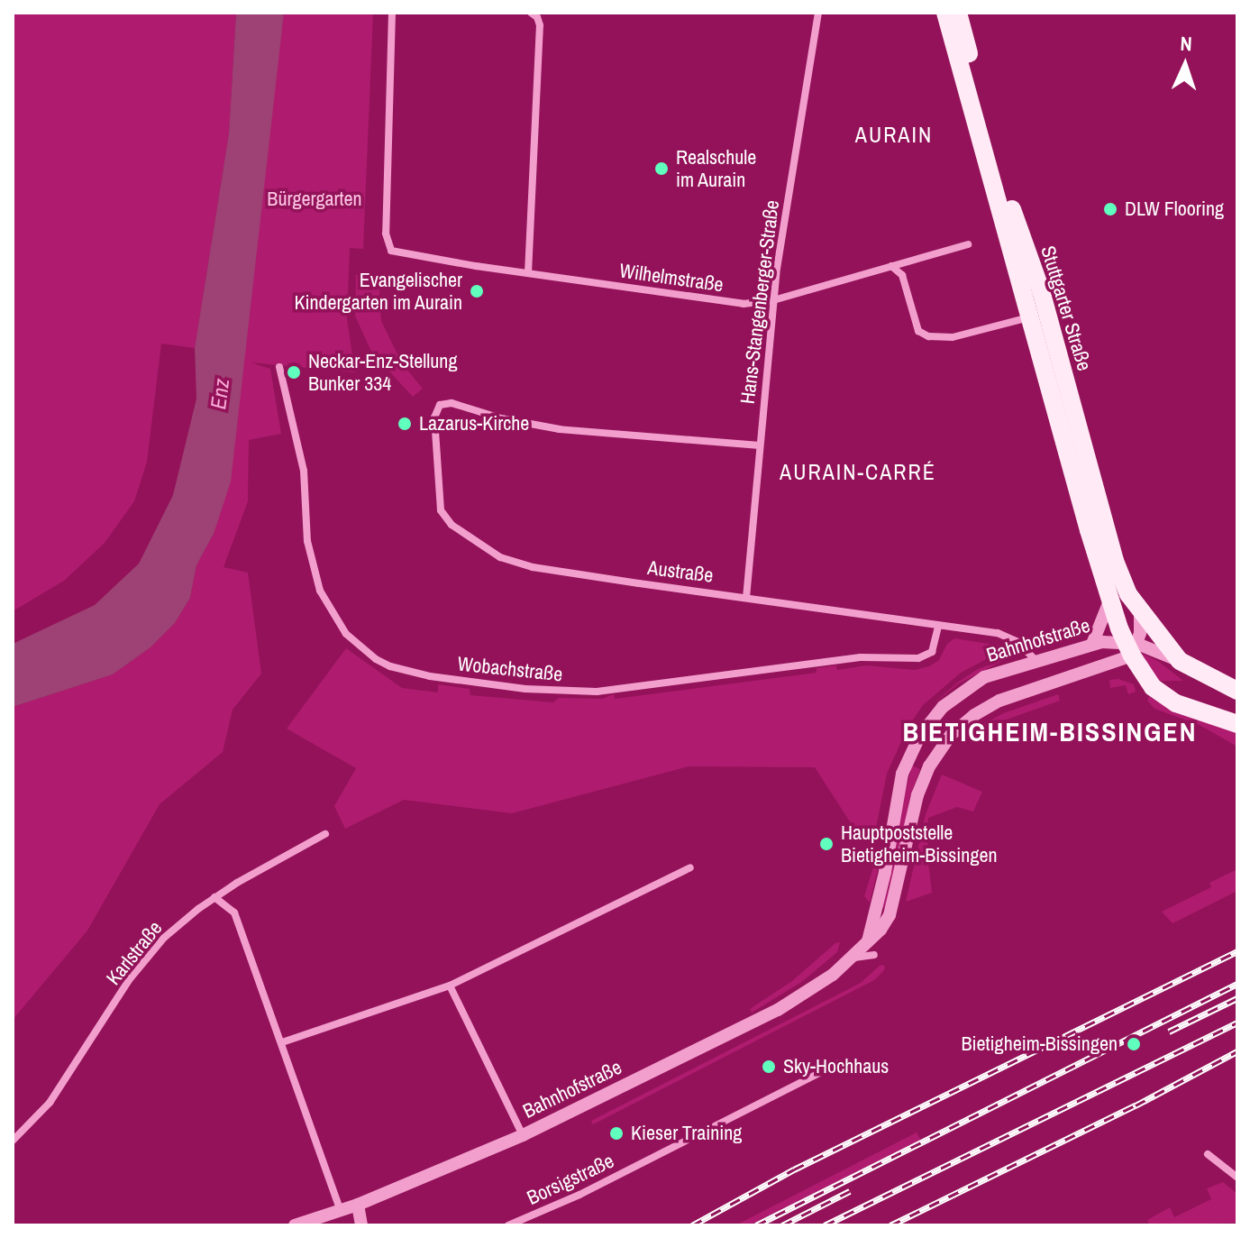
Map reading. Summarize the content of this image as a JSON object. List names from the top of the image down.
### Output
{
  "streets": {
    "main road": ["Stuttgarter Straße"],
    "street": [
      "Wilhelmstraße",
      "Hans-Stangenberger-Straße",
      "Austraße",
      "Bahnhofstraße",
      "Wobachstraße",
      "Karlstraße",
      "Borsigstraße"
    ]
  },
  "crossings": [
    ["Wilhelmstraße", "Hans-Stangenberger-Straße"],
    ["Hans-Stangenberger-Straße", "Austraße"],
    ["Stuttgarter Straße", "Bahnhofstraße"],
    ["Austraße", "Bahnhofstraße"],
    ["Austraße", "Wobachstraße"]
  ],
  "districts": ["AURAIN", "AURAIN-CARRÉ", "BIETIGHEIM-BISSINGEN"],
  "water": ["Enz"],
  "parks": ["Bürgergarten"],
  "places": [
    "Realschule im Aurain",
    "DLW Flooring",
    "Evangelischer Kindergarten im Aurain",
    "Neckar-Enz-Stellung Bunker 334",
    "Lazarus-Kirche",
    "Hauptpoststelle Bietigheim-Bissingen",
    "Bietigheim-Bissingen",
    "Sky-Hochhaus",
    "Kieser Training"
  ],
  "north": "top"
}
